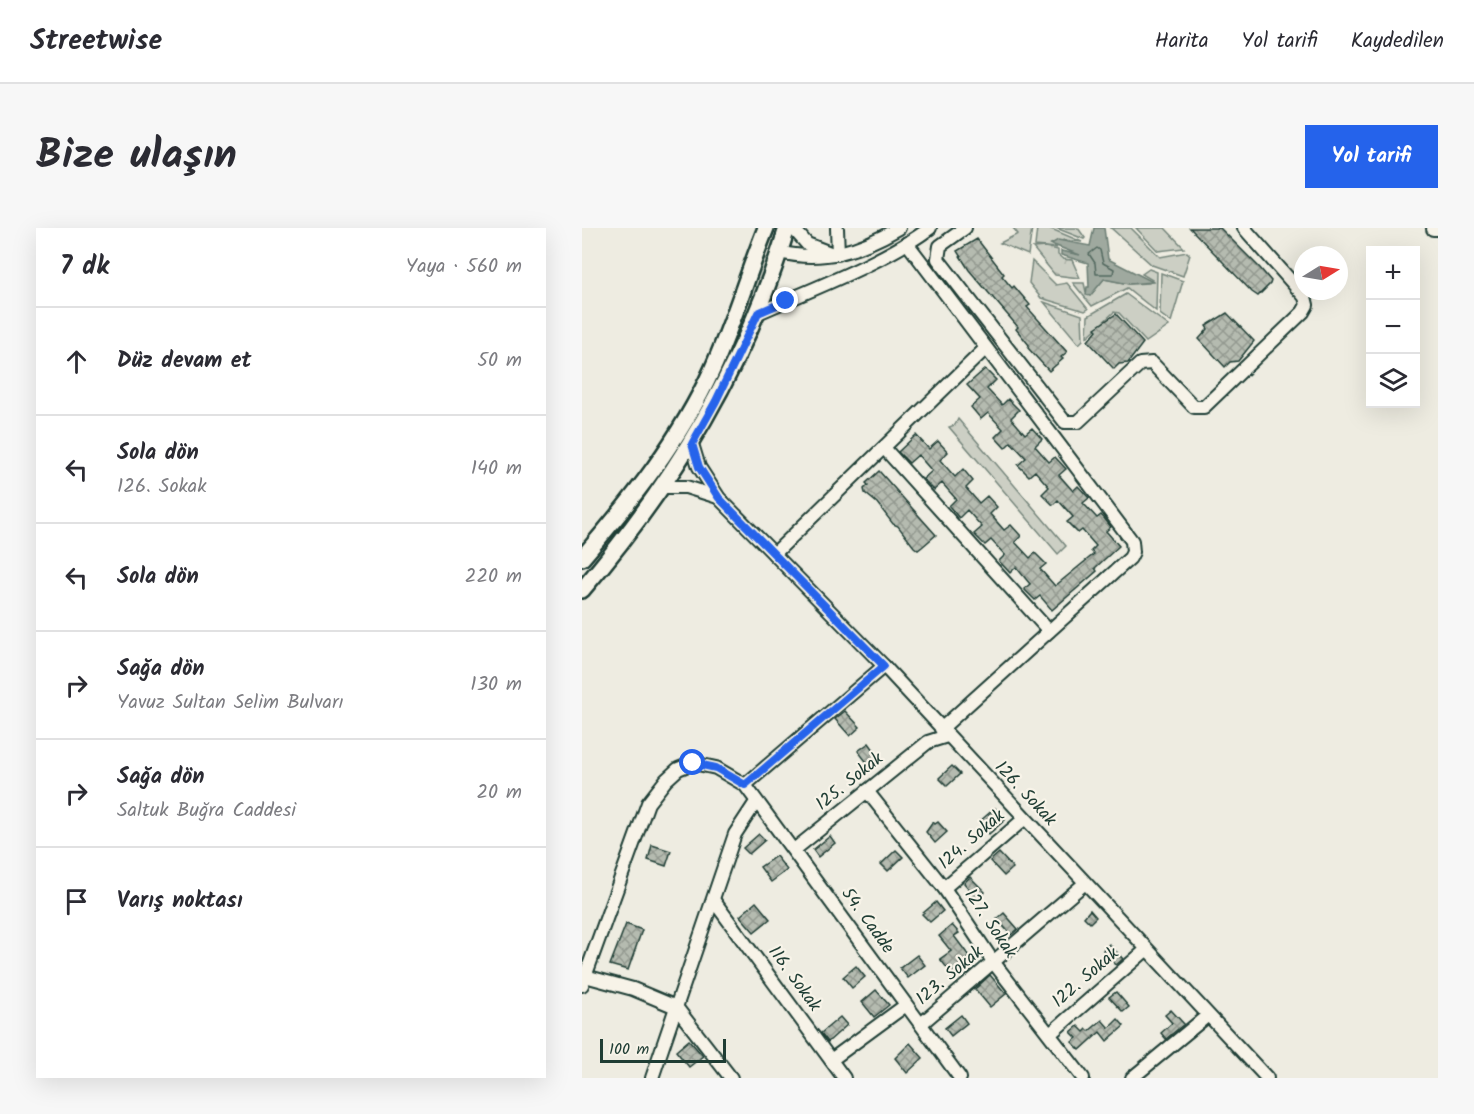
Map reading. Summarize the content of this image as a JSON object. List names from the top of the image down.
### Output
{
  "streets": {
    "street": [
      "125. Sokak",
      "126. Sokak",
      "124. Sokak",
      "54. Cadde",
      "127. Sokak",
      "123. Sokak",
      "122. Sokak",
      "116. Sokak"
    ]
  },
  "crossings": [
    ["125. Sokak", "126. Sokak"],
    ["125. Sokak", "54. Cadde"],
    ["125. Sokak", "127. Sokak"],
    ["126. Sokak", "124. Sokak"],
    ["126. Sokak", "123. Sokak"],
    ["126. Sokak", "122. Sokak"],
    ["124. Sokak", "127. Sokak"],
    ["54. Cadde", "123. Sokak"],
    ["127. Sokak", "123. Sokak"],
    ["127. Sokak", "122. Sokak"]
  ],
  "scale_bar": "100 m",
  "north": "right",
  "page": {
    "header": "Streetwise",
    "nav": ["Harita", "Yol tarifi", "Kaydedilen"],
    "title": "Bize ulaşın",
    "buttons": "Yol tarifi",
    "heading": ["7 dk", "Yaya · 560 m"],
    "map_buttons": ["+", "−"],
    "list": [
      ["Düz devam et", "50 m"],
      ["Sola dön", "126. Sokak", "140 m"],
      ["Sola dön", "220 m"],
      ["Sağa dön", "Yavuz Sultan Selim Bulvarı", "130 m"],
      ["Sağa dön", "Saltuk Buğra Caddesi", "20 m"],
      "Varış noktası"
    ],
    "scale": "100 m"
  }
}
